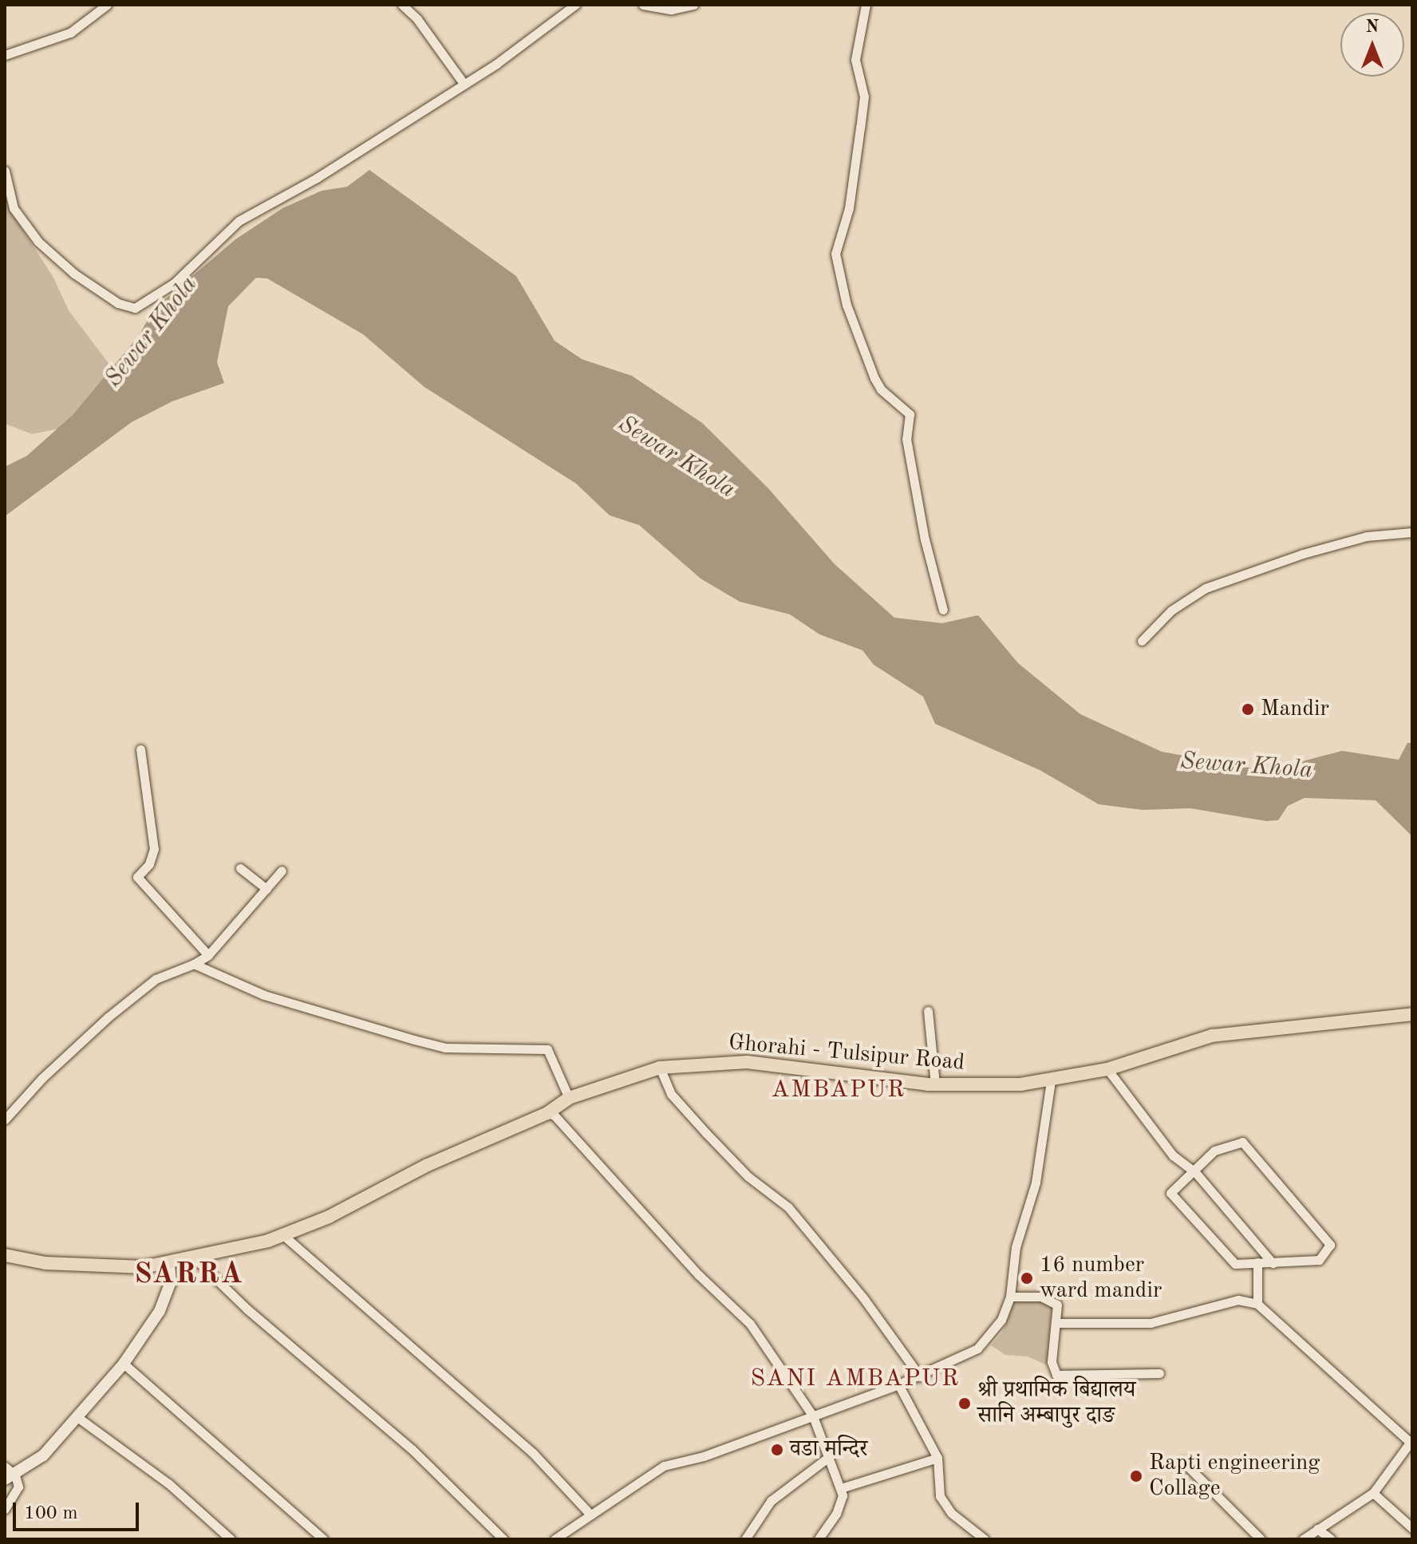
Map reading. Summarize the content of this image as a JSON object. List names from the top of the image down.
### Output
{
  "streets": {
    "main road": ["Ghorahi - Tulsipur Road"]
  },
  "districts": ["AMBAPUR", "SARRA", "SANI AMBAPUR"],
  "water": ["Sewar Khola"],
  "places": [
    "Mandir",
    "16 number ward mandir",
    "श्री प्रथामिक बिद्यालय सानि अम्बापुर दाङ",
    "वडा मन्दिर",
    "Rapti engineering Collage"
  ],
  "scale_bar": "100 m",
  "north": "top"
}
